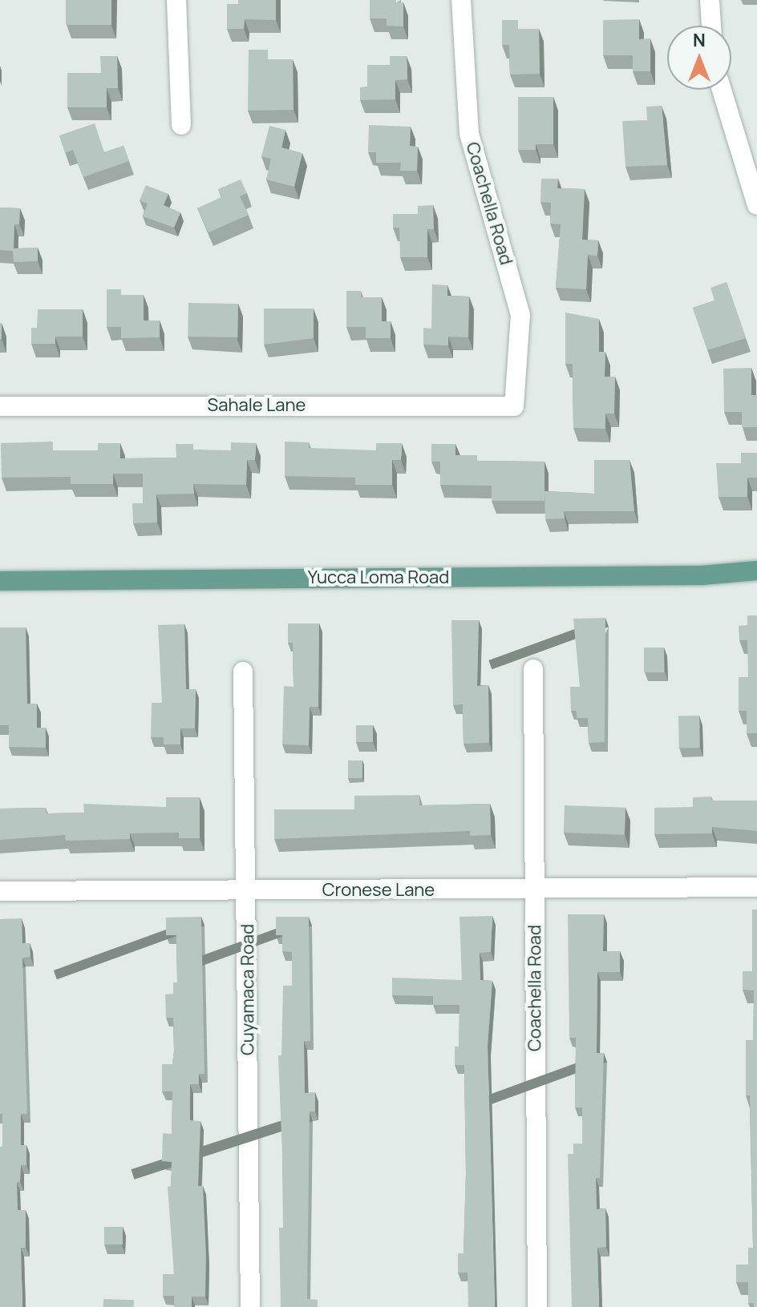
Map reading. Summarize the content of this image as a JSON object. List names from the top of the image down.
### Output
{
  "streets": {
    "main road": ["Yucca Loma Road"],
    "street": [
      "Coachella Road",
      "Sahale Lane",
      "Cronese Lane",
      "Cuyamaca Road"
    ]
  },
  "crossings": [
    ["Coachella Road", "Sahale Lane"],
    ["Coachella Road", "Cronese Lane"],
    ["Cronese Lane", "Cuyamaca Road"]
  ],
  "north": "top"
}
